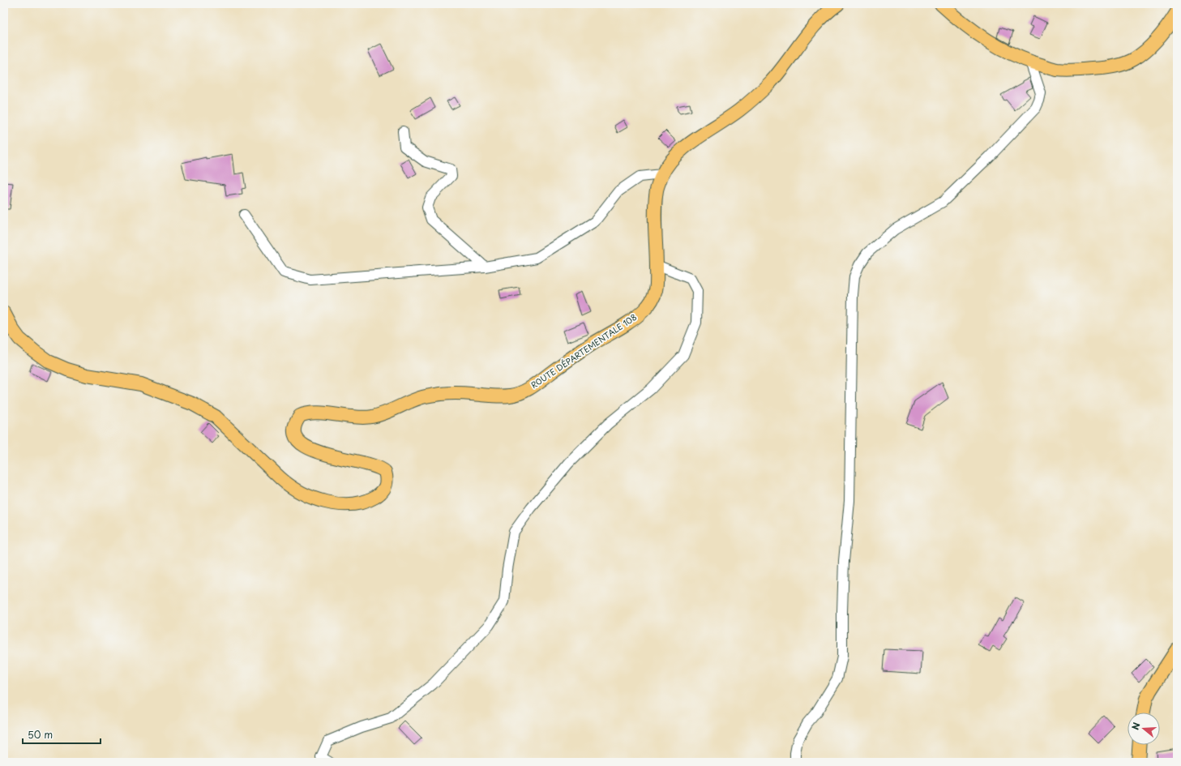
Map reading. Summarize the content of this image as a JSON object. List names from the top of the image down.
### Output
{
  "streets": {
    "main road": ["ROUTE DÉPARTEMENTALE 108"]
  },
  "scale_bar": "50 m",
  "north": "left"
}
